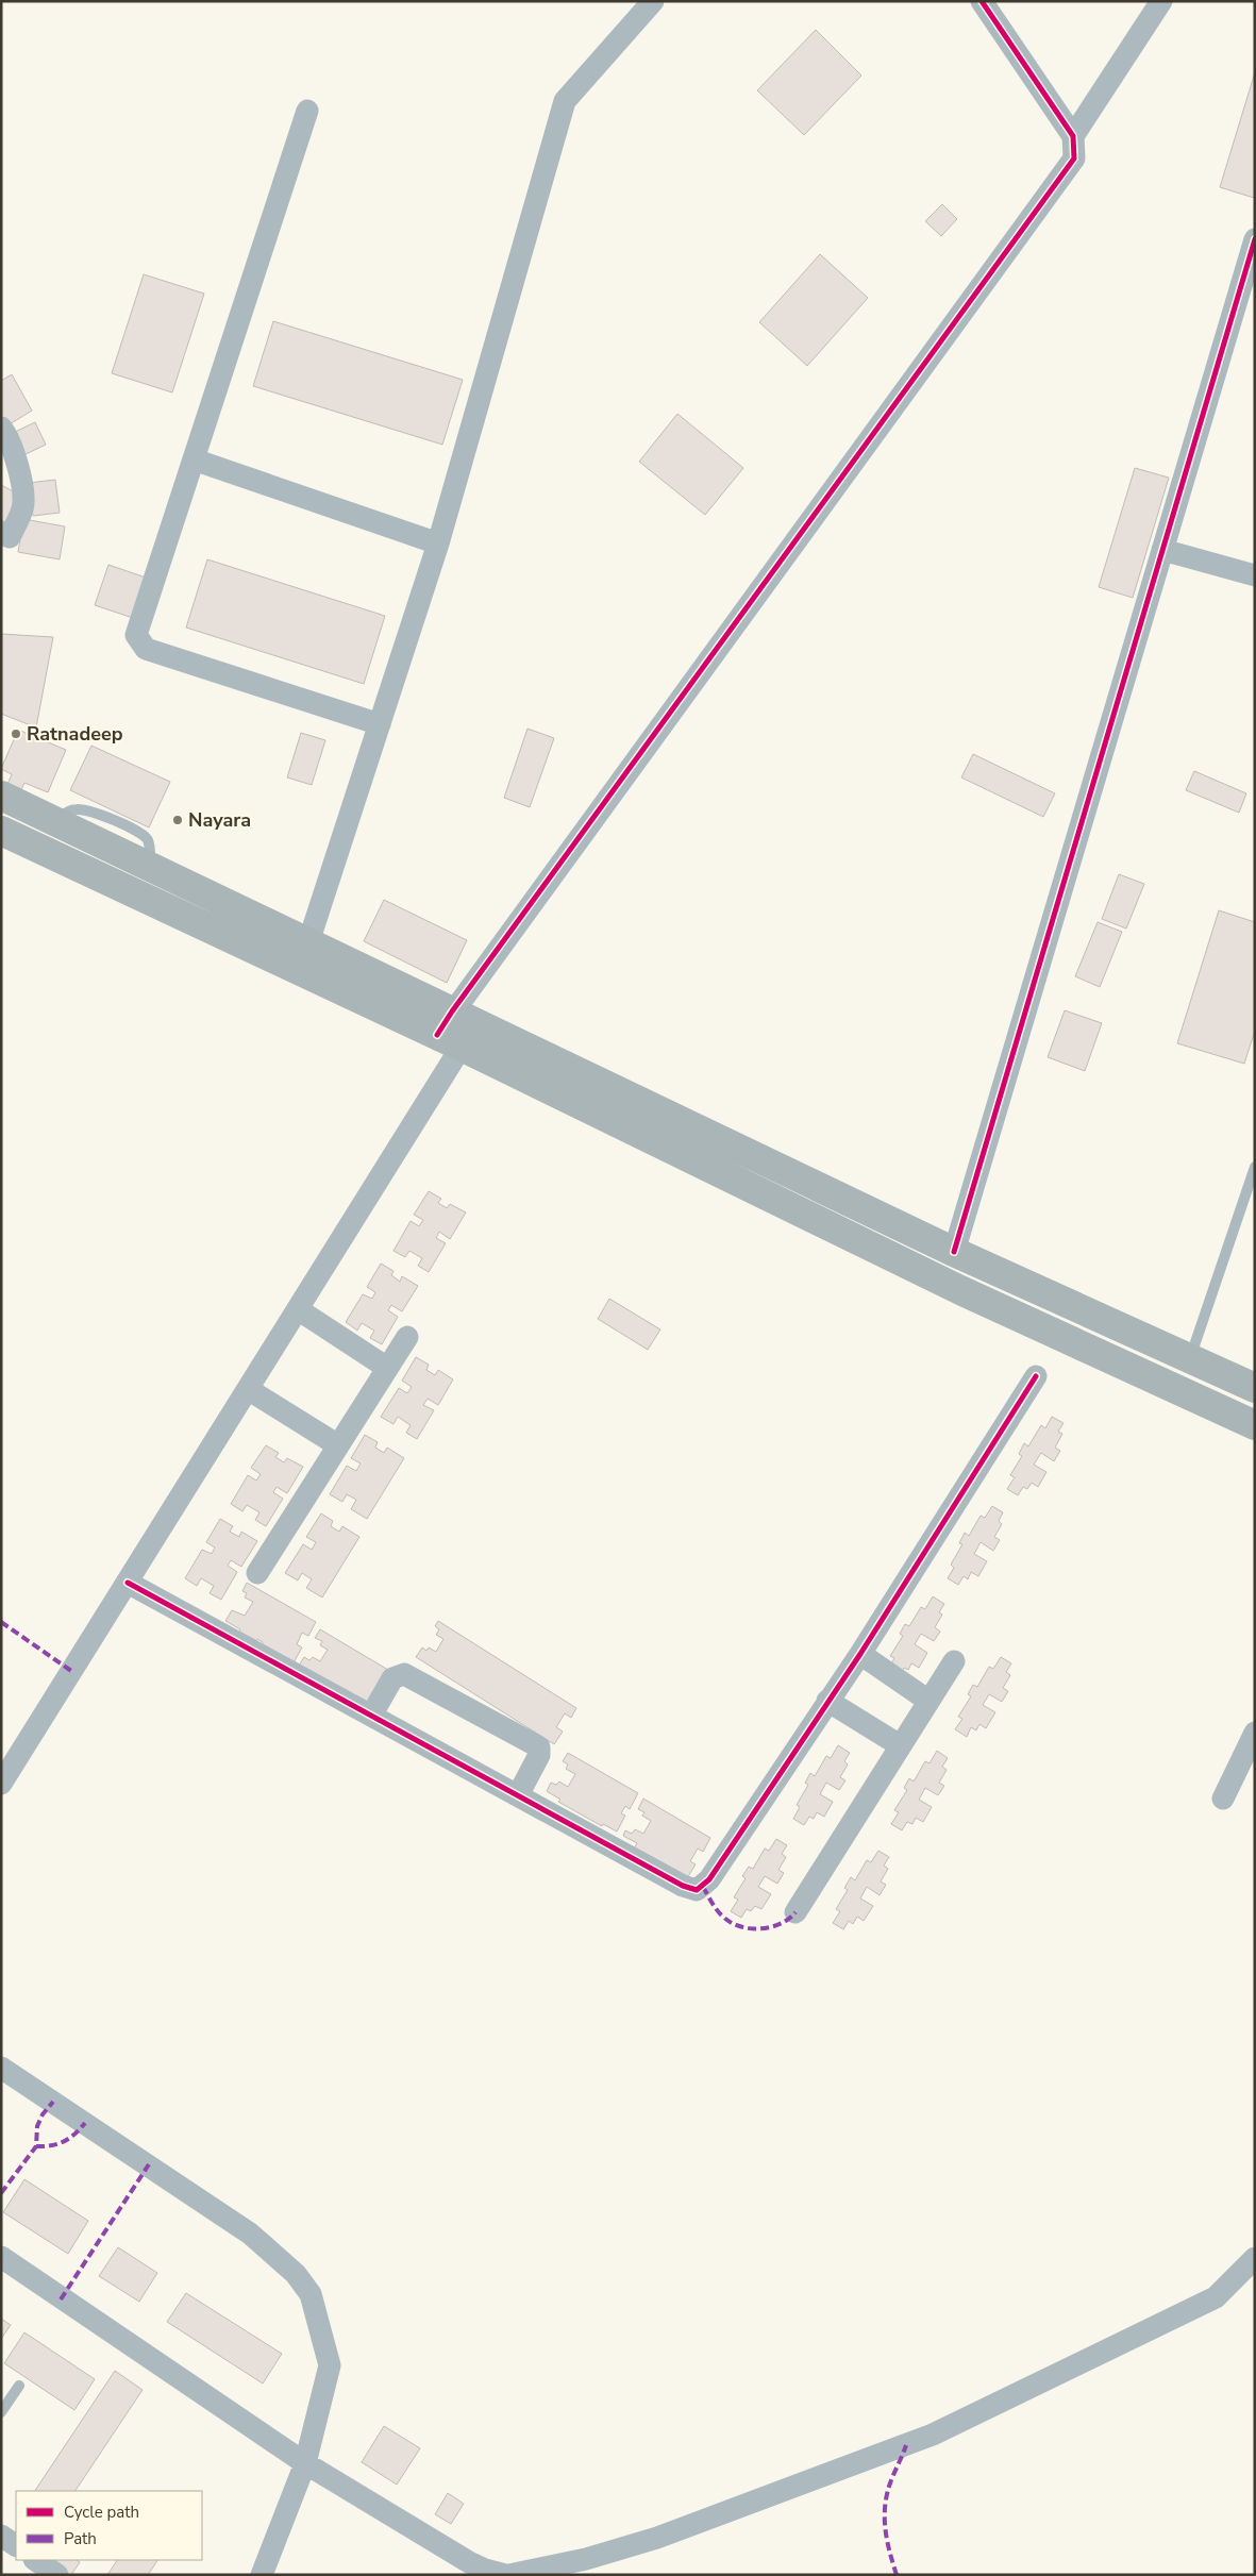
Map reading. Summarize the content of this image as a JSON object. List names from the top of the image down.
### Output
{
  "places": ["Ratnadeep", "Nayara"],
  "legend": ["Cycle path", "Path"]
}
